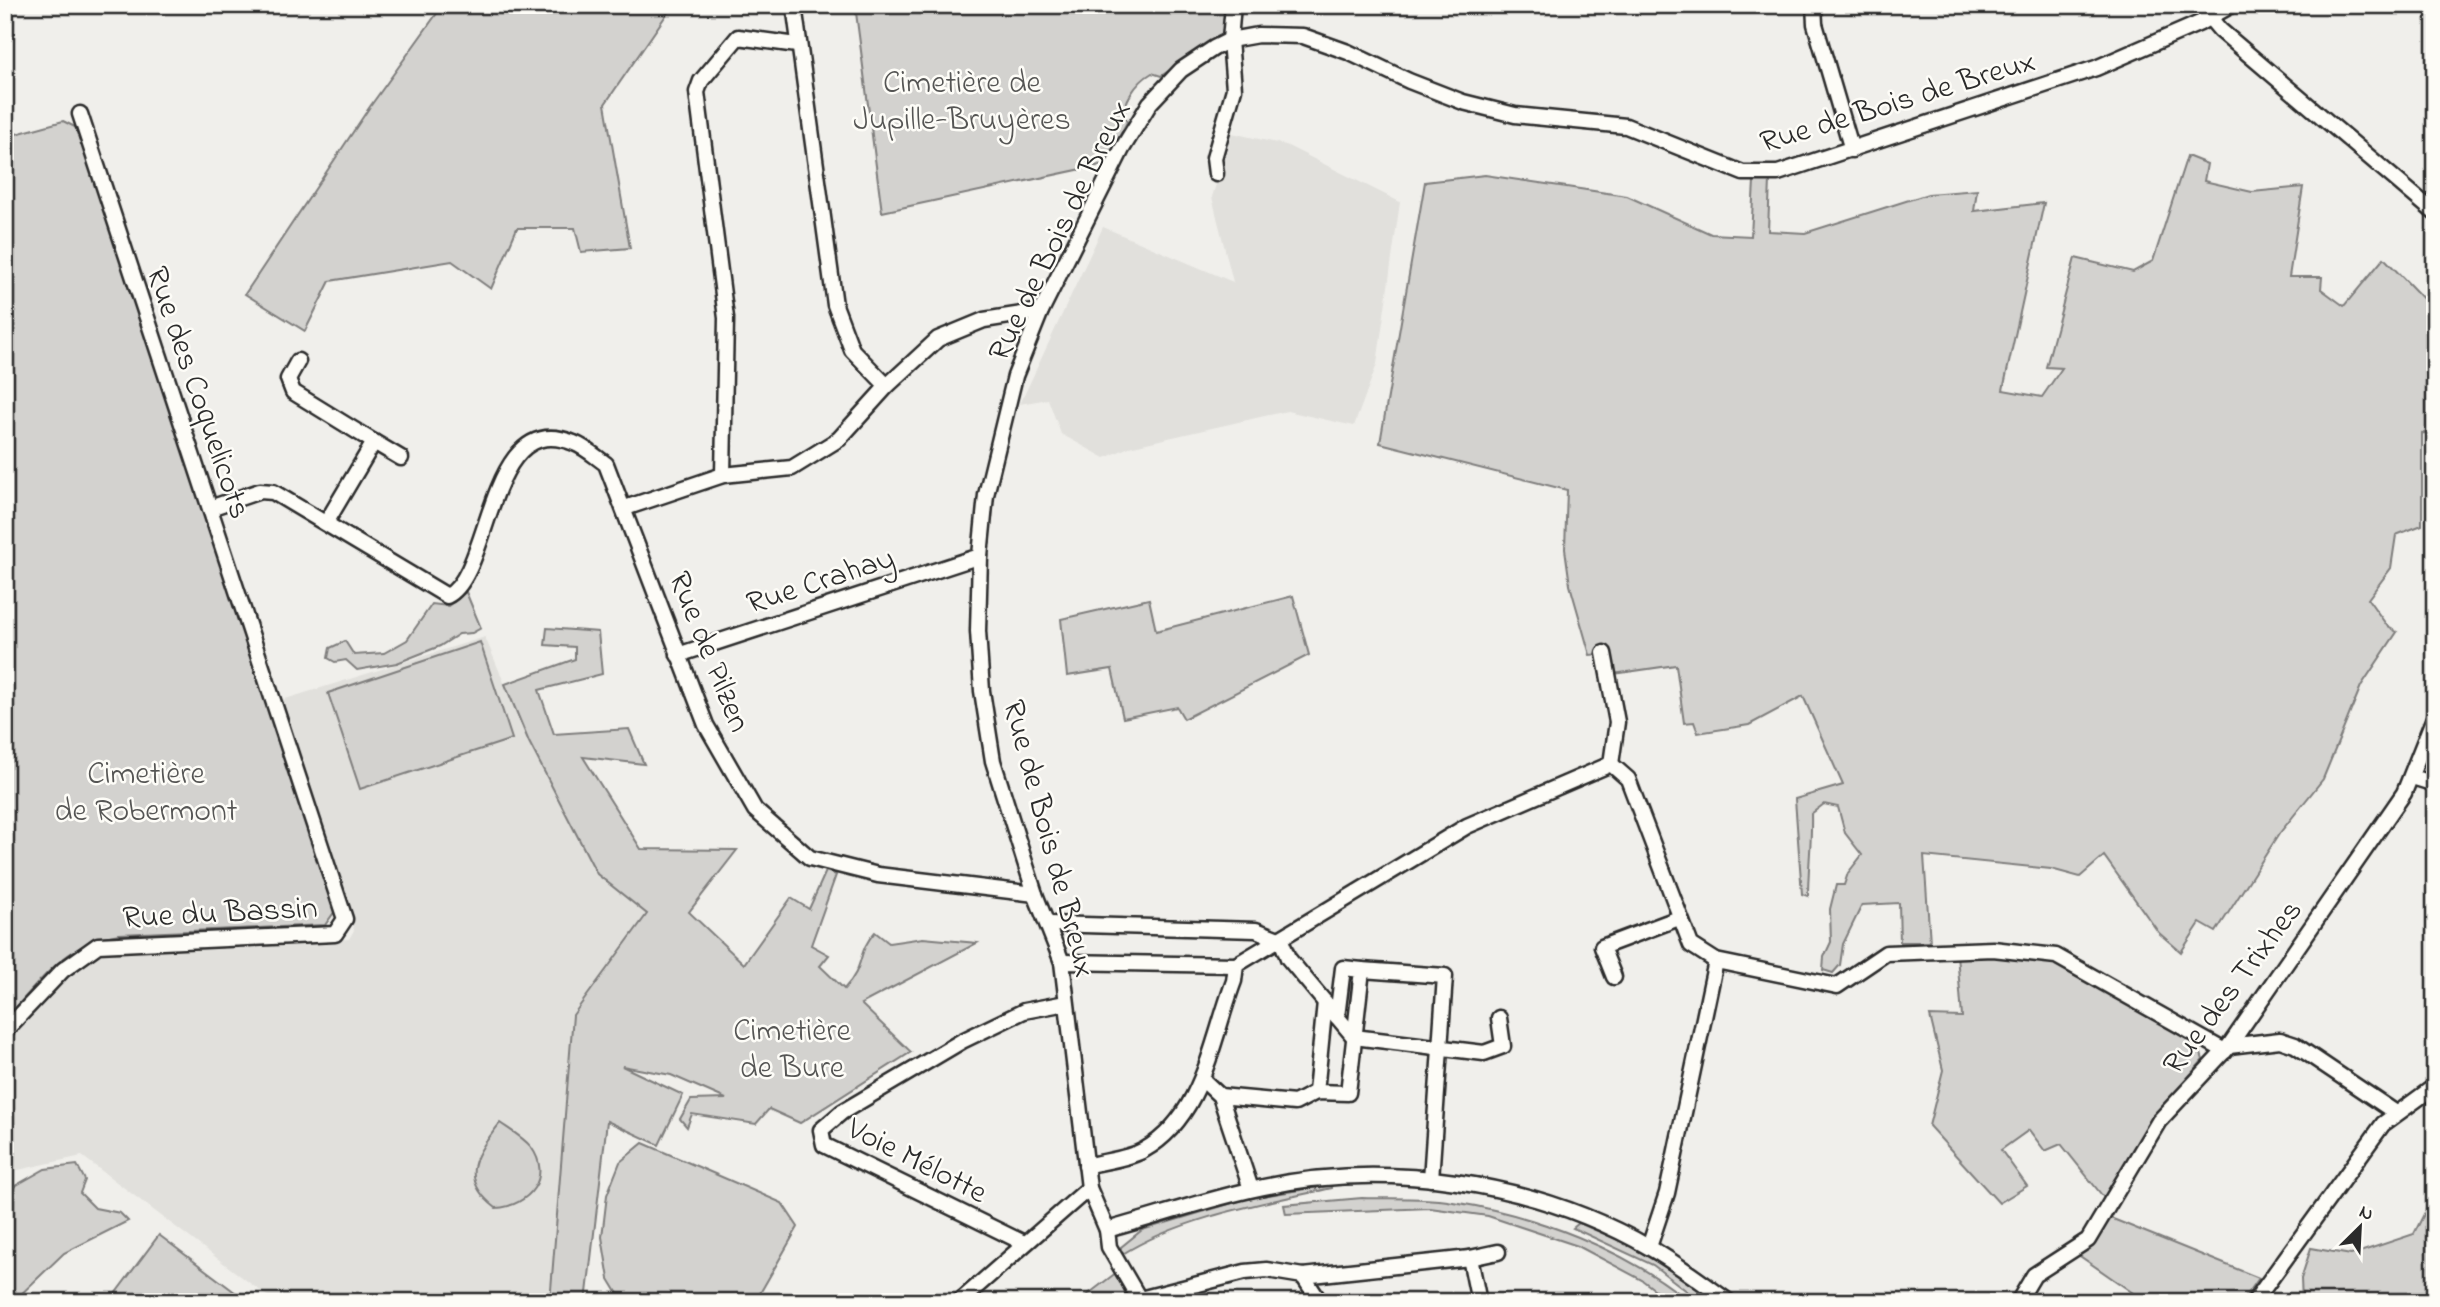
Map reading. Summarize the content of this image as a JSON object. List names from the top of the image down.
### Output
{
  "streets": {
    "street": [
      "Rue de Bois de Breux",
      "Rue des Coquelicots",
      "Rue Crahay",
      "Rue de Pilzen",
      "Rue du Bassin",
      "Rue des Trixhes",
      "Voie Mélotte"
    ]
  },
  "crossings": [
    ["Rue de Bois de Breux", "Rue Crahay"],
    ["Rue de Bois de Breux", "Rue de Pilzen"],
    ["Rue de Bois de Breux", "Voie Mélotte"],
    ["Rue des Coquelicots", "Rue du Bassin"],
    ["Rue Crahay", "Rue de Pilzen"]
  ],
  "parks": ["Cimetière de Jupille-Bruyères", "Cimetière de Robermont", "Cimetière de Bure"],
  "north": "top right"
}
